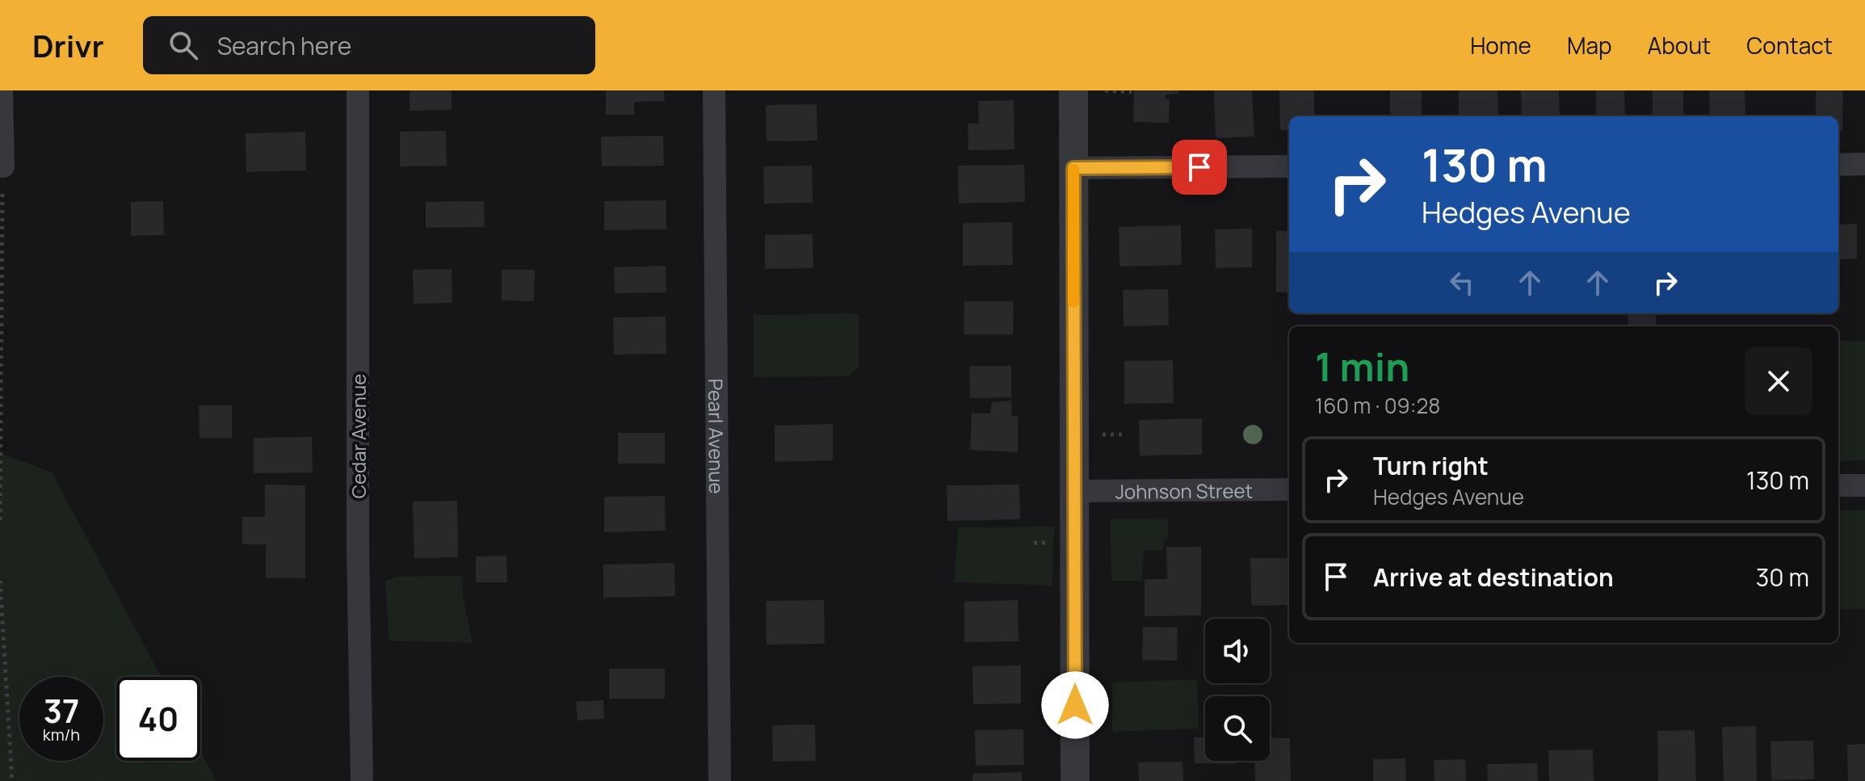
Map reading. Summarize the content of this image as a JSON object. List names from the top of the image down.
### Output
{
  "streets": {
    "street": ["Cedar Avenue", "Pearl Avenue", "Johnson Street"]
  },
  "page": {
    "header": "Drivr",
    "search": "Search here",
    "nav": [
      "Home",
      "Map",
      "About",
      "Contact"
    ],
    "turn": ["130 m", "Hedges Avenue"],
    "heading": ["1 min", "160 m · 09:28"],
    "list": [
      {
        "name": "Turn right",
        "note": "Hedges Avenue",
        "value": "130 m"
      },
      {
        "name": "Arrive at destination",
        "value": "30 m"
      }
    ],
    "speed": "37 km/h",
    "limit": "40"
  }
}
